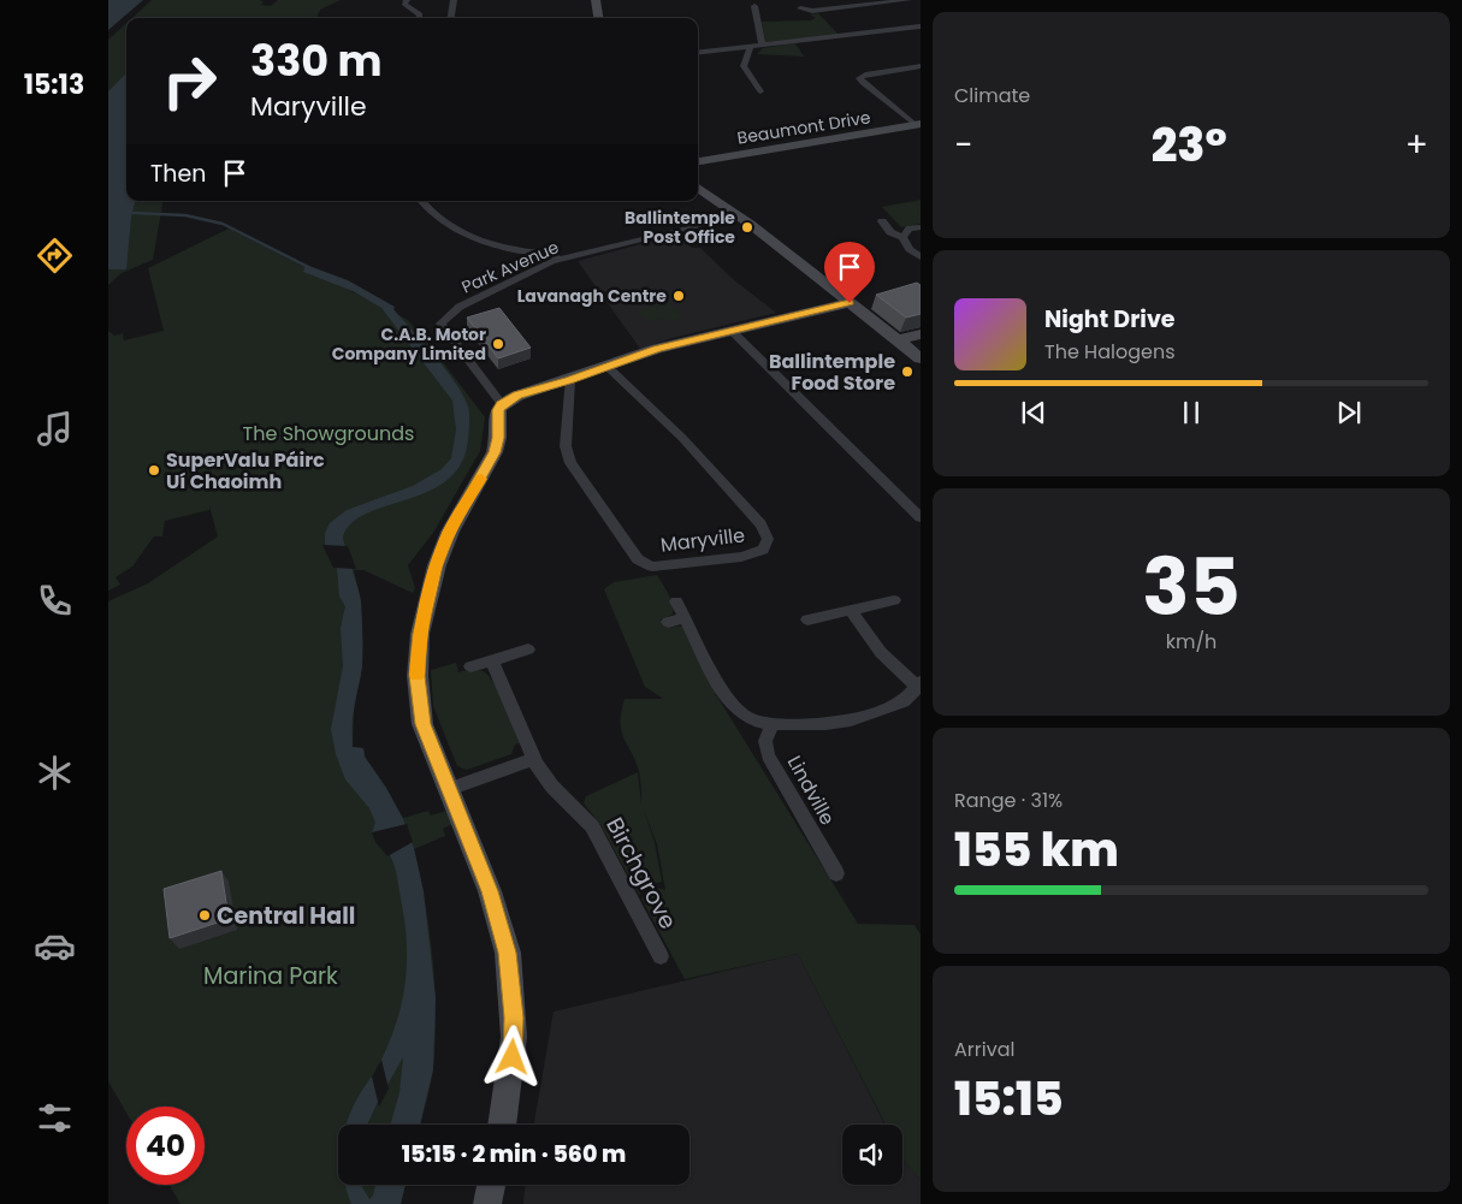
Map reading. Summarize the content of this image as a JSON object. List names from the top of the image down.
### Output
{
  "streets": {
    "street": [
      "Beaumont Drive",
      "Park Avenue",
      "Maryville",
      "Lindville",
      "Birchgrove"
    ]
  },
  "parks": ["The Showgrounds", "Marina Park"],
  "places": [
    "Ballintemple Post Office",
    "Lavanagh Centre",
    "C.A.B. Motor Company Limited",
    "Ballintemple Food Store",
    "SuperValu Páirc Uí Chaoimh",
    "Central Hall"
  ],
  "page": {
    "tabs": "15:13",
    "tile": [
      "Climate",
      ["35", "km/h"],
      ["Range · 31%", "155 km"],
      ["Arrival", "15:15"]
    ],
    "turn": ["330 m", "Maryville"],
    "heat": ["−", "23°", "+"],
    "then": "Then",
    "song": ["Night Drive", "The Halogens"],
    "limit": "40",
    "trip": "15:15 · 2 min · 560 m"
  }
}
